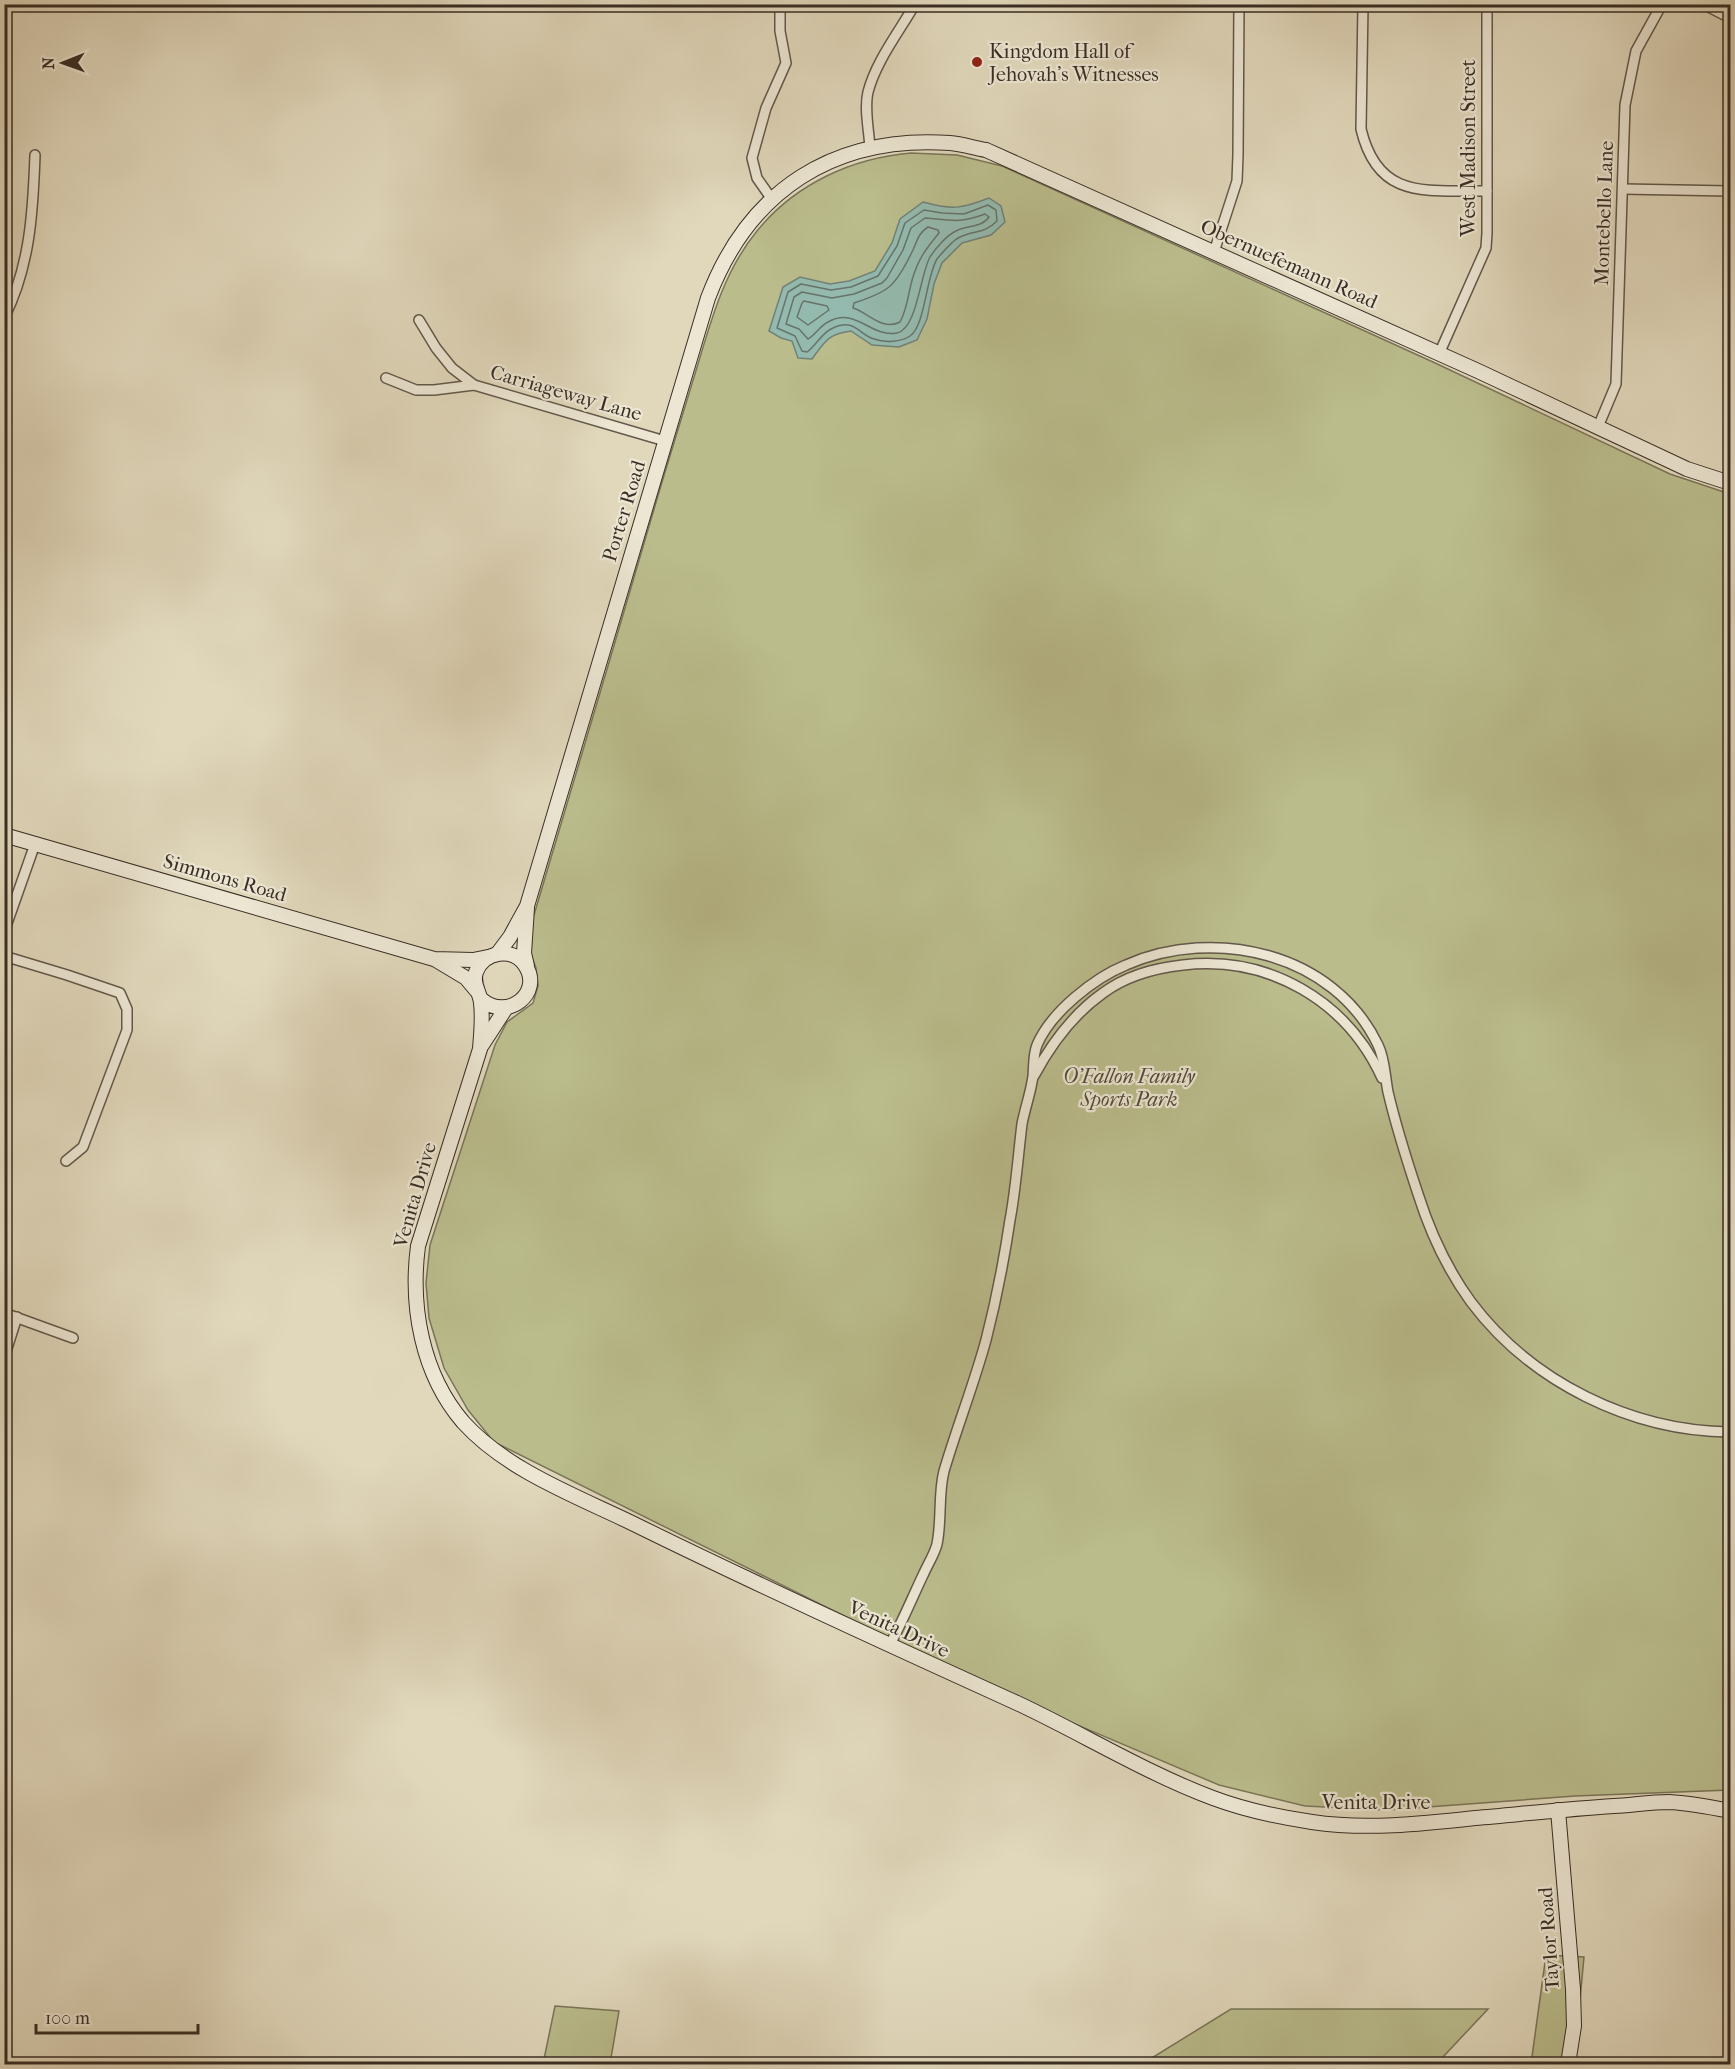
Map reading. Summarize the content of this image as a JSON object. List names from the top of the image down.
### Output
{
  "streets": {
    "street": [
      "West Madison Street",
      "Montebello Lane",
      "Obernuefemann Road",
      "Carriageway Lane",
      "Porter Road",
      "Simmons Road",
      "Venita Drive",
      "Taylor Road"
    ]
  },
  "crossings": [
    ["West Madison Street", "Obernuefemann Road"],
    ["Montebello Lane", "Obernuefemann Road"],
    ["Obernuefemann Road", "Porter Road"],
    ["Carriageway Lane", "Porter Road"],
    ["Porter Road", "Simmons Road"],
    ["Porter Road", "Venita Drive"],
    ["Simmons Road", "Venita Drive"],
    ["Venita Drive", "Taylor Road"]
  ],
  "parks": ["O'Fallon Family Sports Park"],
  "places": ["Kingdom Hall of Jehovah's Witnesses"],
  "scale_bar": "100 m",
  "north": "left"
}
